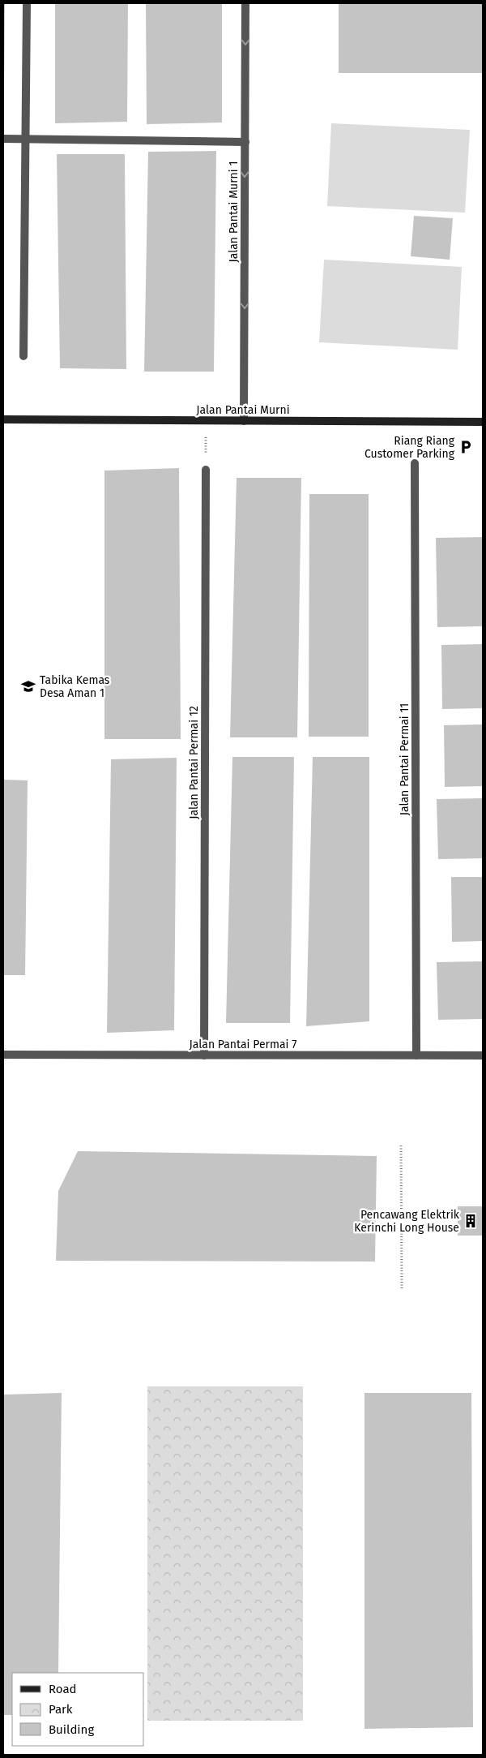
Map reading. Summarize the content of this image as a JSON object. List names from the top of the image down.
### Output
{
  "streets": {
    "street": [
      "Jalan Pantai Murni 1",
      "Jalan Pantai Murni",
      "Jalan Pantai Permai 11",
      "Jalan Pantai Permai 12",
      "Jalan Pantai Permai 7"
    ]
  },
  "crossings": [
    ["Jalan Pantai Murni 1", "Jalan Pantai Murni"],
    ["Jalan Pantai Permai 11", "Jalan Pantai Permai 7"],
    ["Jalan Pantai Permai 12", "Jalan Pantai Permai 7"]
  ],
  "one_way": ["Jalan Pantai Murni 1"],
  "places": {
    "parking": ["Riang Riang Customer Parking"],
    "school or university": ["Tabika Kemas Desa Aman 1"],
    "building": ["Pencawang Elektrik Kerinchi Long House"]
  },
  "legend": ["Road", "Park", "Building"]
}
